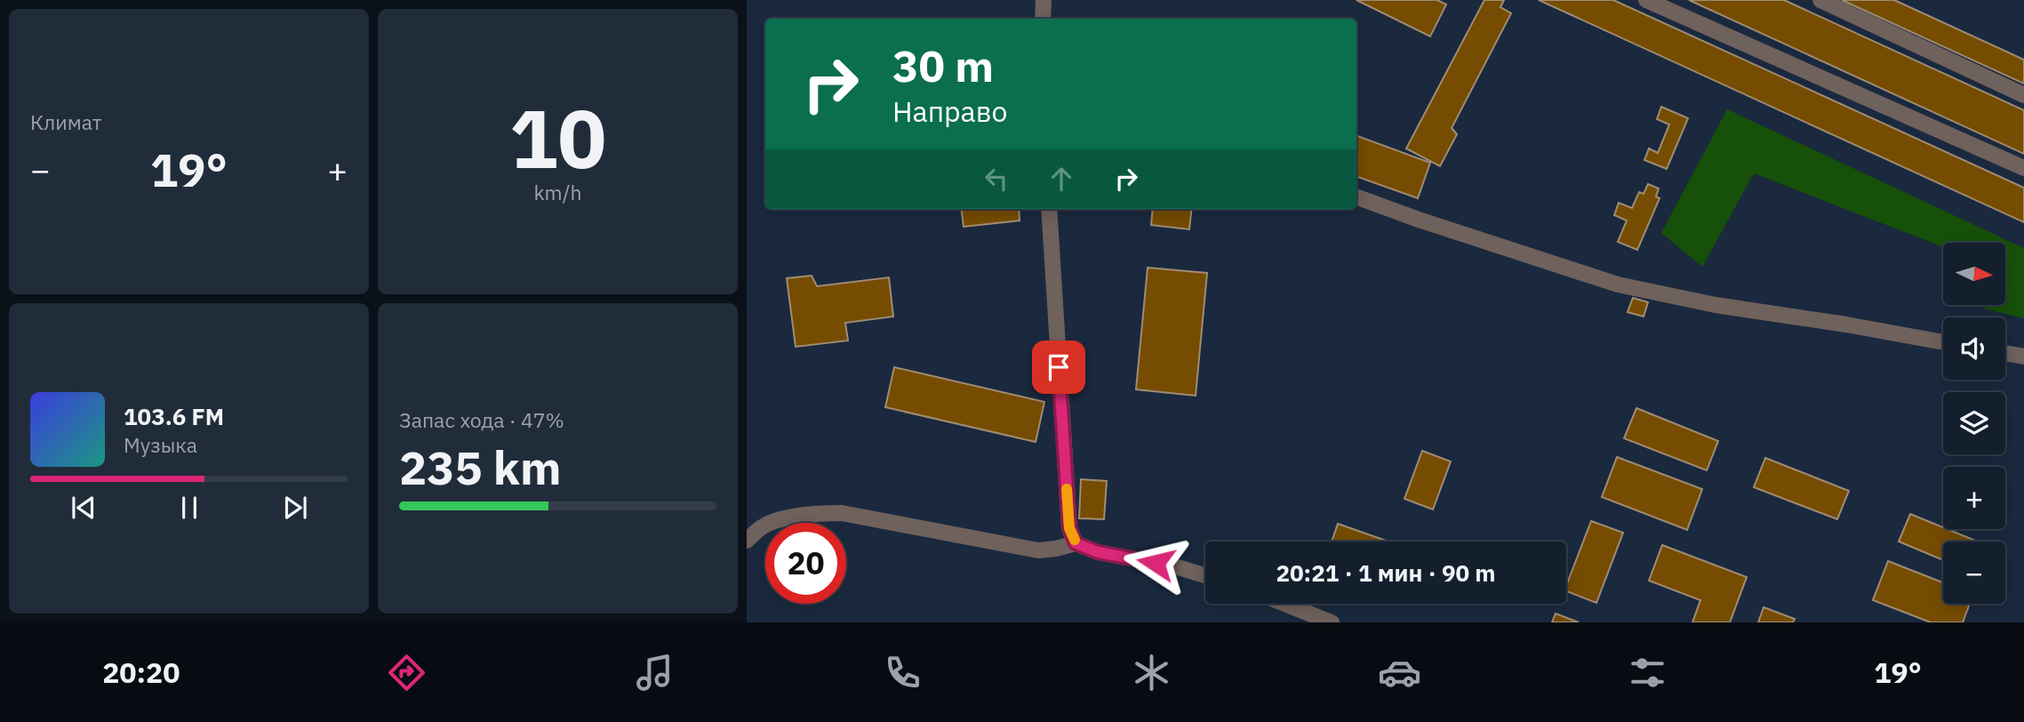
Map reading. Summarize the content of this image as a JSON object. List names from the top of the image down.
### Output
{
  "north": "right",
  "page": {
    "tile": [
      "Климат",
      ["10", "km/h"],
      ["Запас хода · 47%", "235 km"]
    ],
    "turn": ["30 m", "Направо"],
    "heat": ["−", "19°", "+"],
    "map_buttons": ["+", "−"],
    "song": ["103.6 FM", "Музыка"],
    "limit": "20",
    "trip": "20:21 · 1 мин · 90 m",
    "tabs": ["20:20", "19°"]
  }
}
